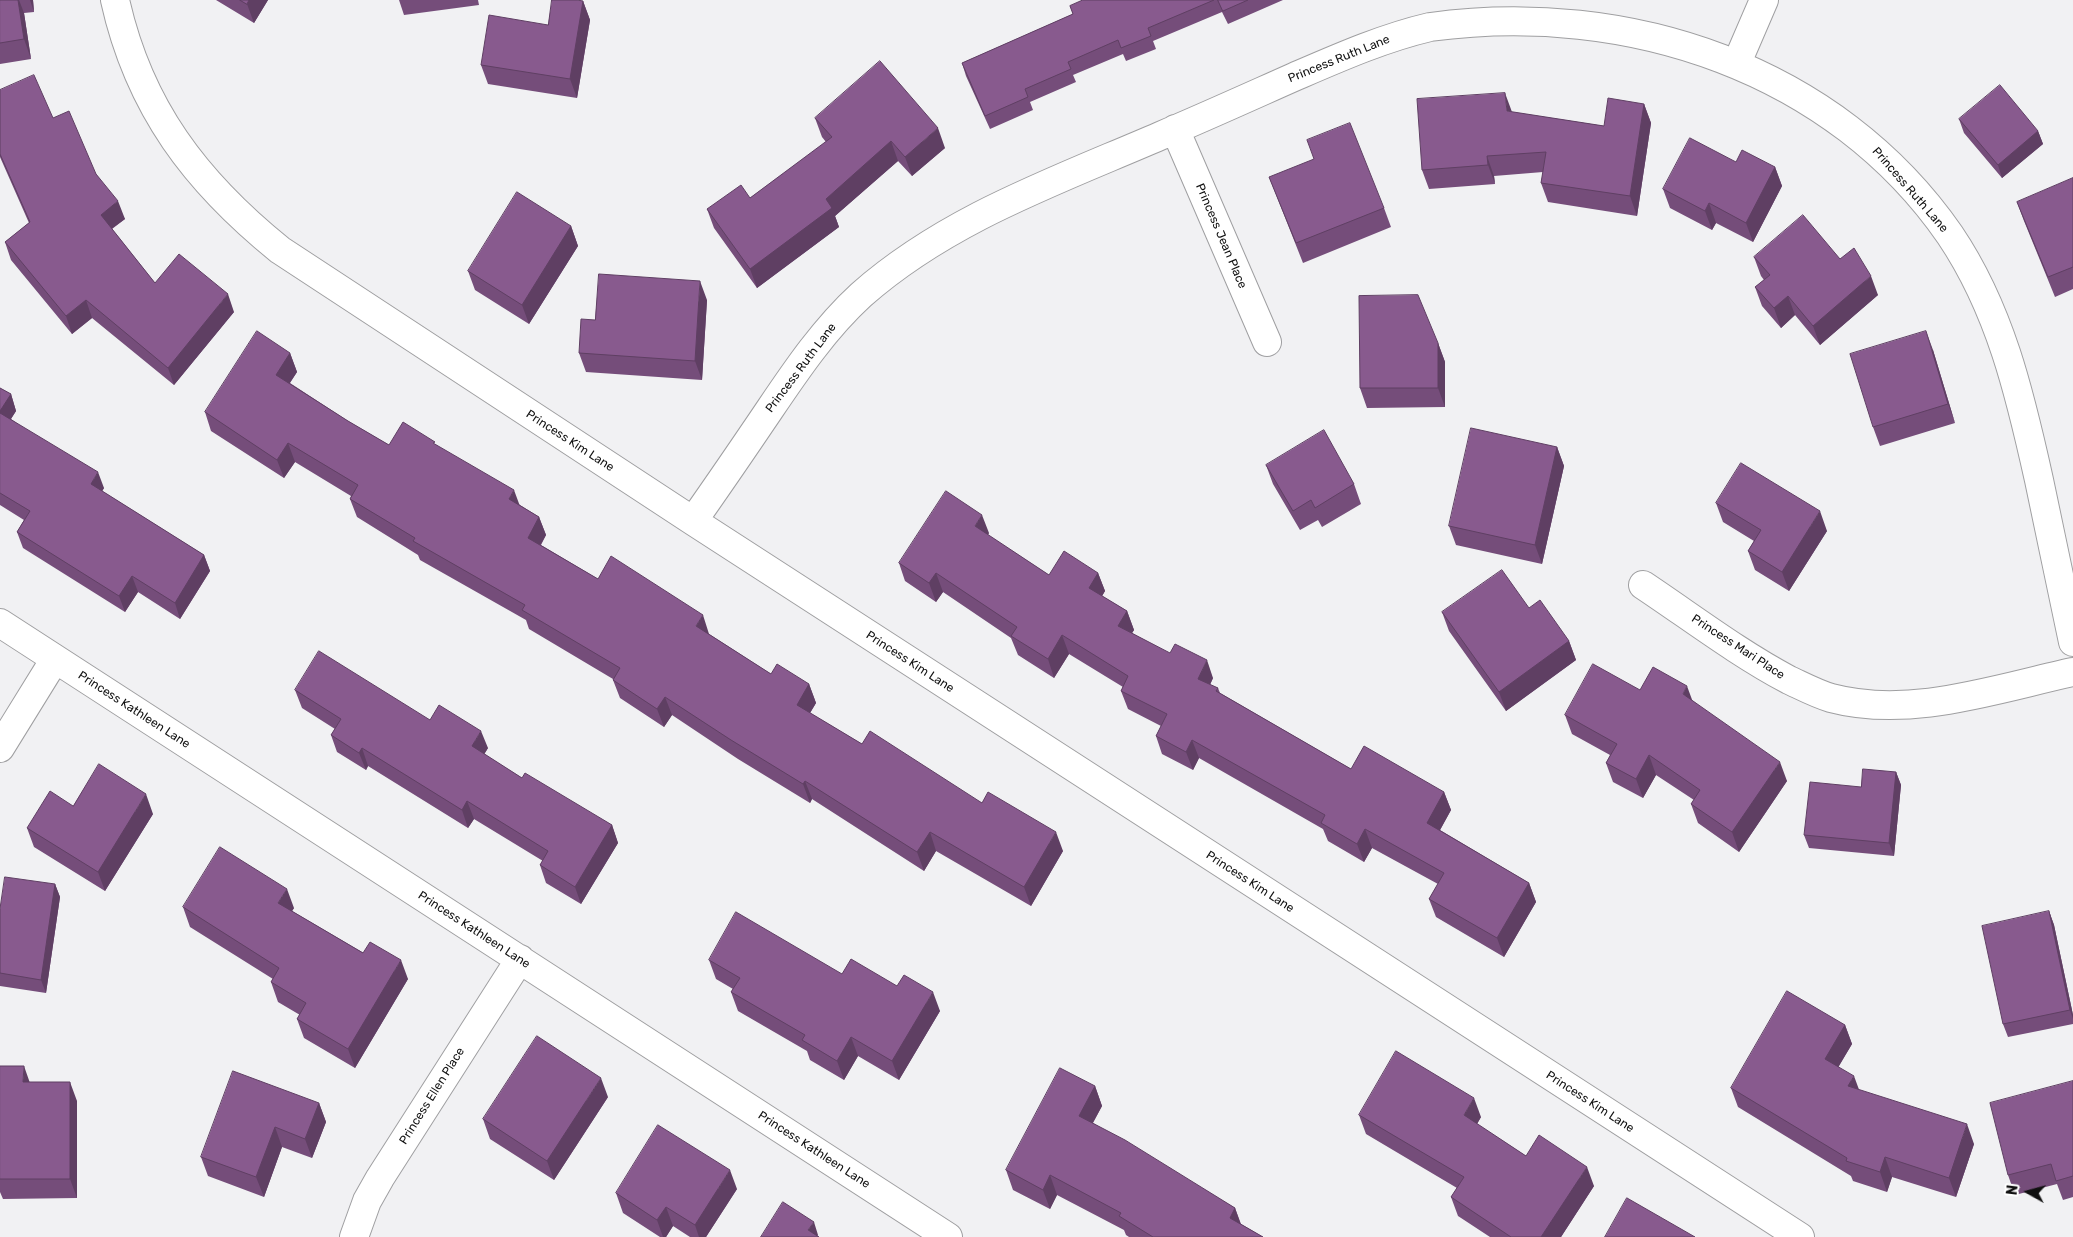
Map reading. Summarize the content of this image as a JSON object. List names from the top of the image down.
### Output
{
  "streets": {
    "street": [
      "Princess Ruth Lane",
      "Princess Jean Place",
      "Princess Kim Lane",
      "Princess Mari Place",
      "Princess Kathleen Lane",
      "Princess Ellen Place"
    ]
  },
  "crossings": [
    ["Princess Ruth Lane", "Princess Jean Place"],
    ["Princess Ruth Lane", "Princess Kim Lane"],
    ["Princess Kathleen Lane", "Princess Ellen Place"]
  ],
  "north": "left"
}
